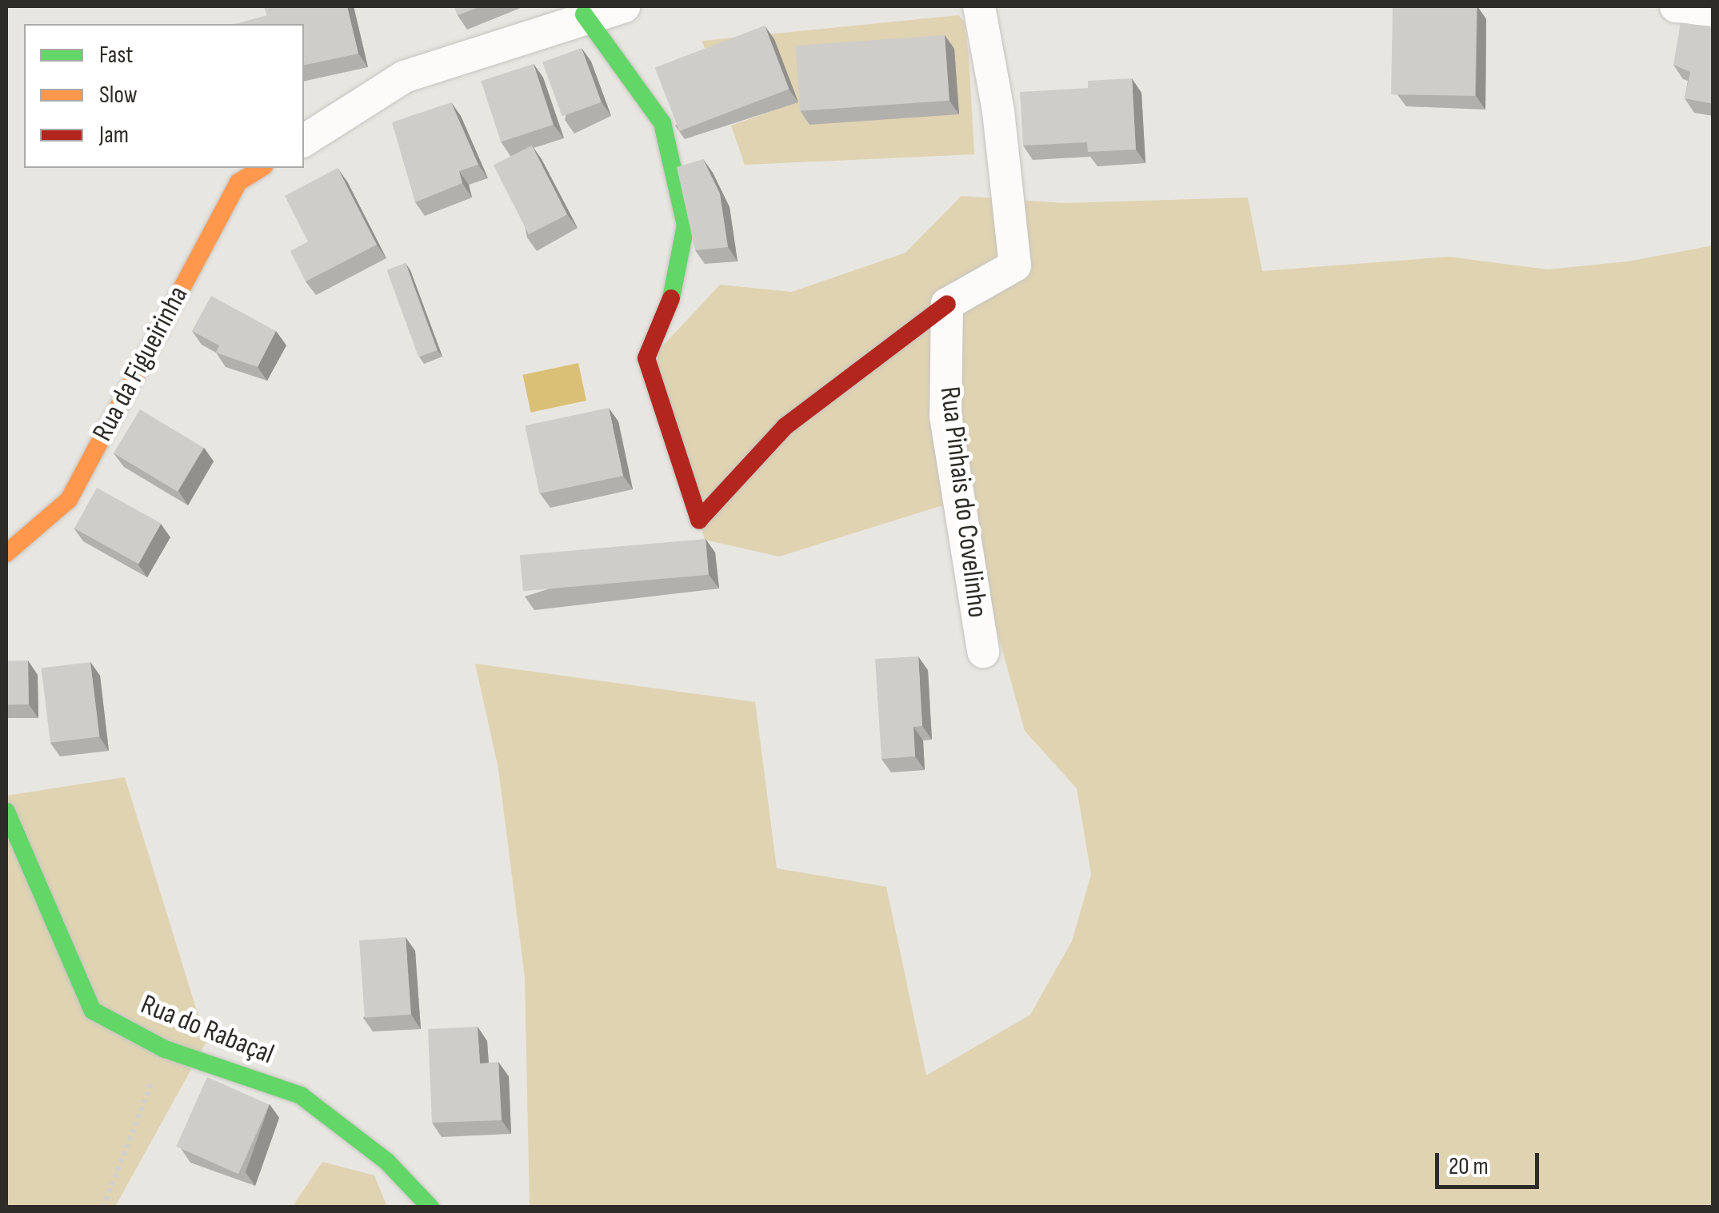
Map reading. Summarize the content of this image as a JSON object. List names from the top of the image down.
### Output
{
  "streets": {
    "street": ["Rua da Figueirinha", "Rua Pinhais do Covelinho", "Rua do Rabaçal"]
  },
  "legend": ["Fast", "Slow", "Jam"],
  "scale_bar": "20 m"
}
